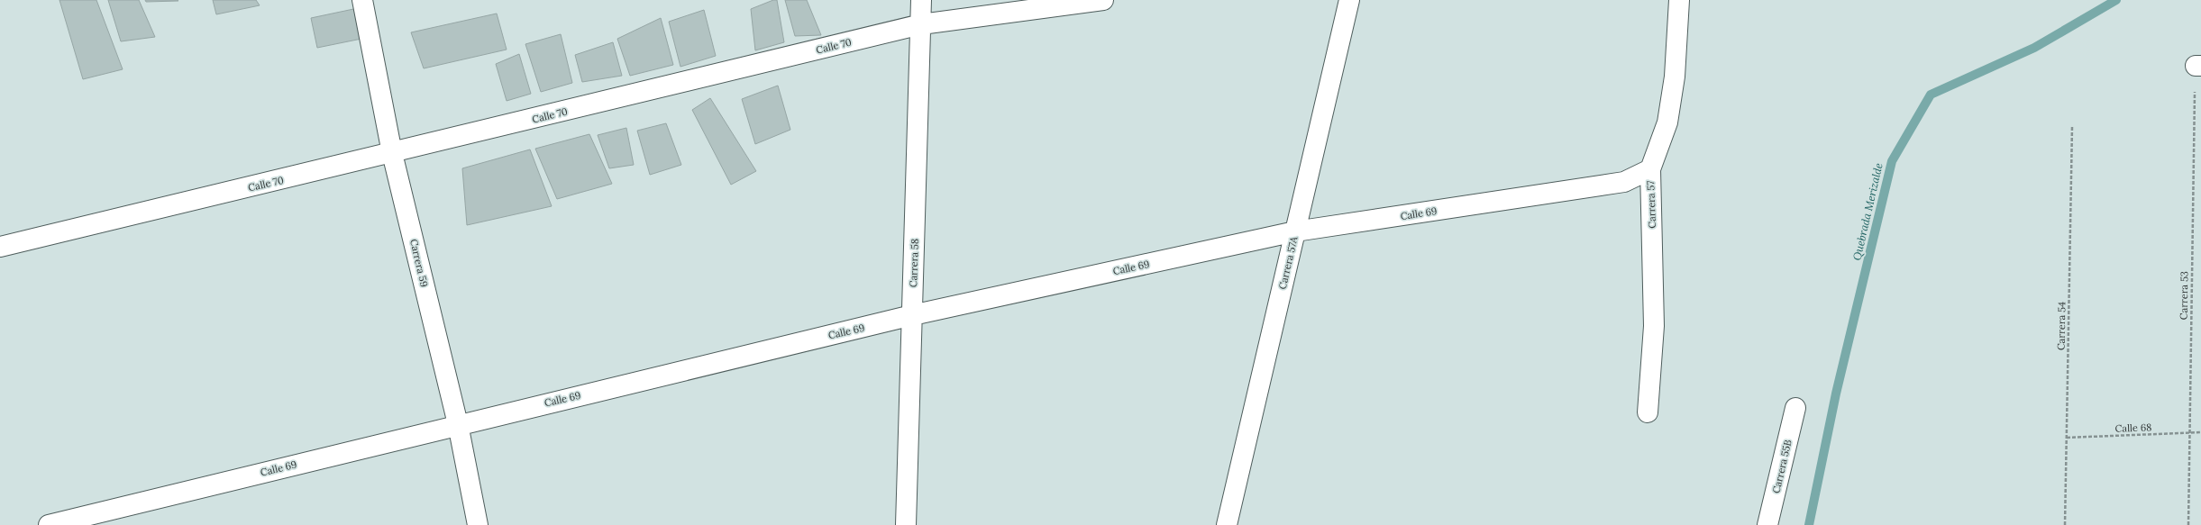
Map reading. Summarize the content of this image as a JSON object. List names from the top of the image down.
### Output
{
  "streets": {
    "street": [
      "Calle 70",
      "Carrera 57",
      "Calle 69",
      "Carrera 59",
      "Carrera 58",
      "Carrera 57A",
      "Carrera 55B"
    ],
    "path": ["Carrera 53", "Carrera 54", "Calle 68"]
  },
  "crossings": [
    ["Calle 70", "Carrera 59"],
    ["Calle 70", "Carrera 58"],
    ["Carrera 57", "Calle 69"],
    ["Calle 69", "Carrera 59"],
    ["Calle 69", "Carrera 58"],
    ["Calle 69", "Carrera 57A"],
    ["Carrera 53", "Calle 68"],
    ["Carrera 54", "Calle 68"]
  ],
  "water": ["Quebrada Merizalde"]
}
